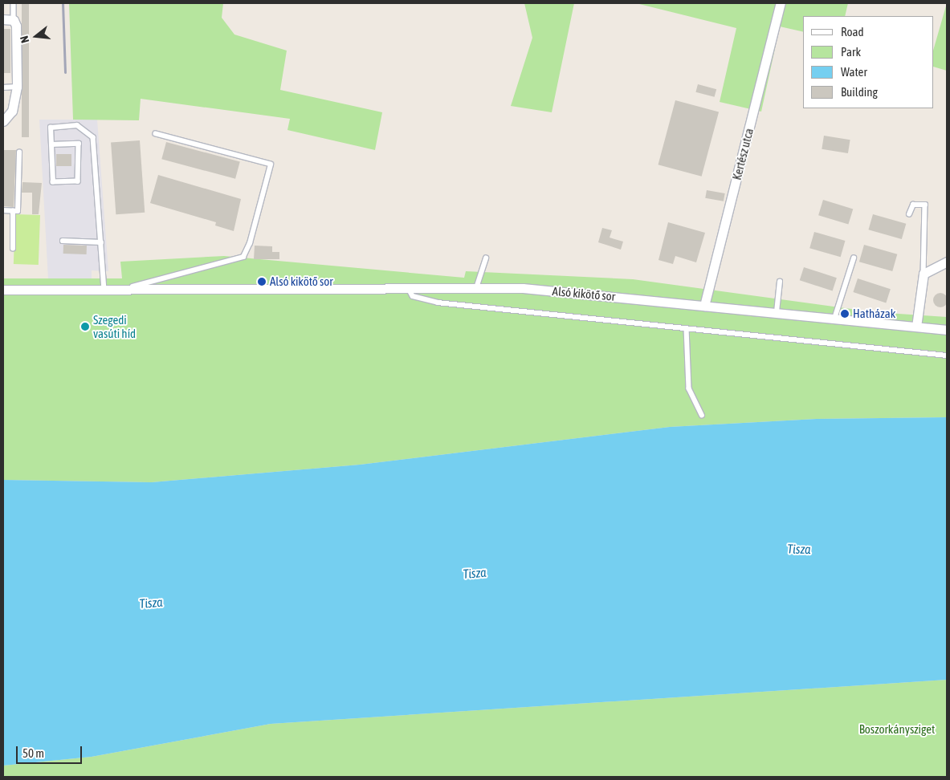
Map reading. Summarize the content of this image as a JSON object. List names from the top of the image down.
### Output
{
  "streets": {
    "street": ["Kertész utca", "Alsó kikötő sor"]
  },
  "crossings": [
    ["Kertész utca", "Alsó kikötő sor"]
  ],
  "water": ["Tisza"],
  "parks": ["Boszorkánysziget"],
  "places": ["Alsó kikötő sor", "Hatházak", "Szegedi vasúti híd"],
  "legend": [
    "Road",
    "Park",
    "Water",
    "Building"
  ],
  "scale_bar": "50 m",
  "north": "left"
}
